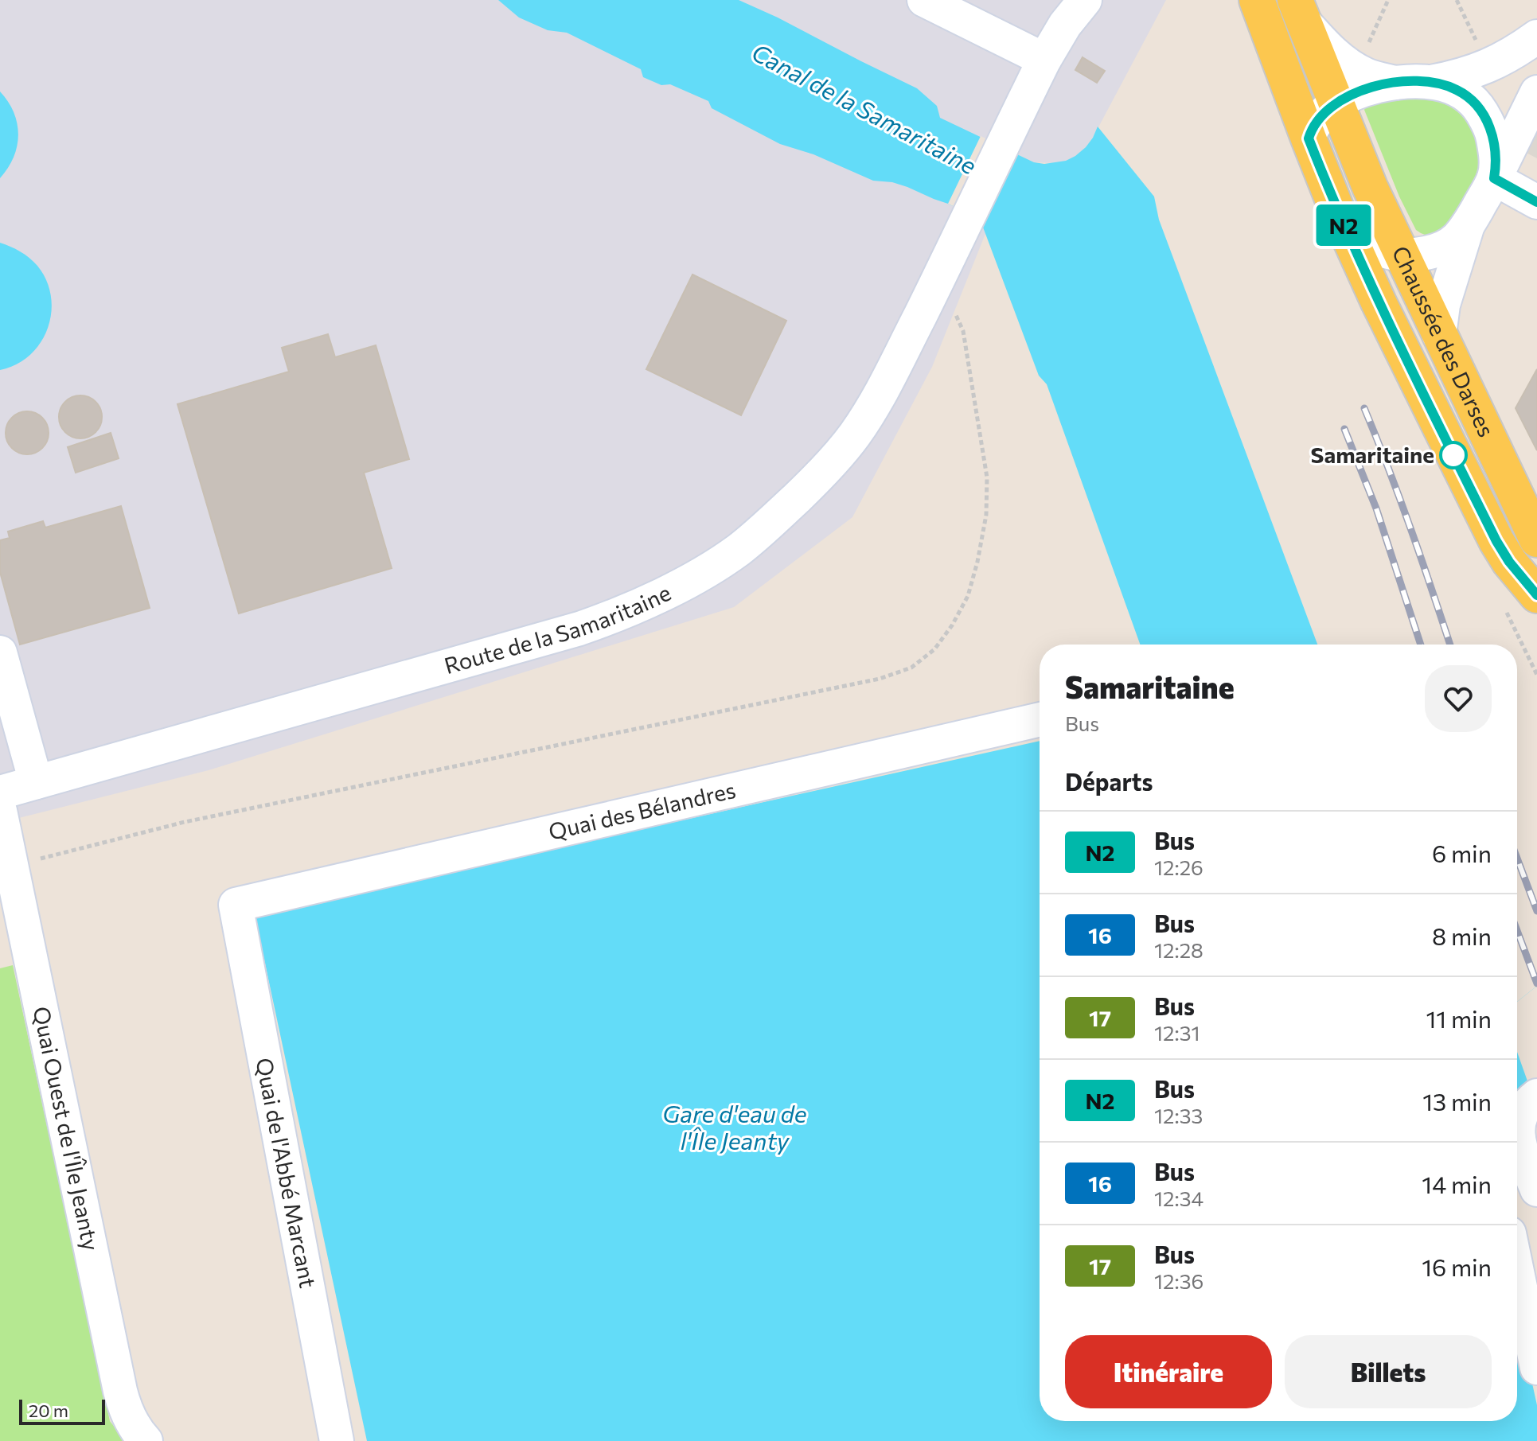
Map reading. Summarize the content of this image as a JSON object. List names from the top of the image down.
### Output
{
  "streets": {
    "main road": ["Chaussée des Darses"],
    "street": [
      "Route de la Samaritaine",
      "Quai des Bélandres",
      "Quai Ouest de l'Île Jeanty",
      "Quai de l'Abbé Marcant"
    ]
  },
  "crossings": [
    ["Quai des Bélandres", "Quai de l'Abbé Marcant"]
  ],
  "water": ["Canal de la Samaritaine", "Gare d'eau de l'Île Jeanty"],
  "places": ["Samaritaine"],
  "lines": ["bus line N2"],
  "scale_bar": "20 m",
  "page": {
    "on_map": "N2",
    "heading": [
      ["Samaritaine", "Bus"],
      "Départs"
    ],
    "list": [
      {
        "mark": "N2",
        "name": "Bus",
        "note": "12:26",
        "value": "6 min"
      },
      {
        "mark": "16",
        "name": "Bus",
        "note": "12:28",
        "value": "8 min"
      },
      {
        "mark": "17",
        "name": "Bus",
        "note": "12:31",
        "value": "11 min"
      },
      {
        "mark": "N2",
        "name": "Bus",
        "note": "12:33",
        "value": "13 min"
      },
      {
        "mark": "16",
        "name": "Bus",
        "note": "12:34",
        "value": "14 min"
      },
      {
        "mark": "17",
        "name": "Bus",
        "note": "12:36",
        "value": "16 min"
      }
    ],
    "buttons": ["Itinéraire", "Billets"],
    "scale": "20 m"
  }
}
